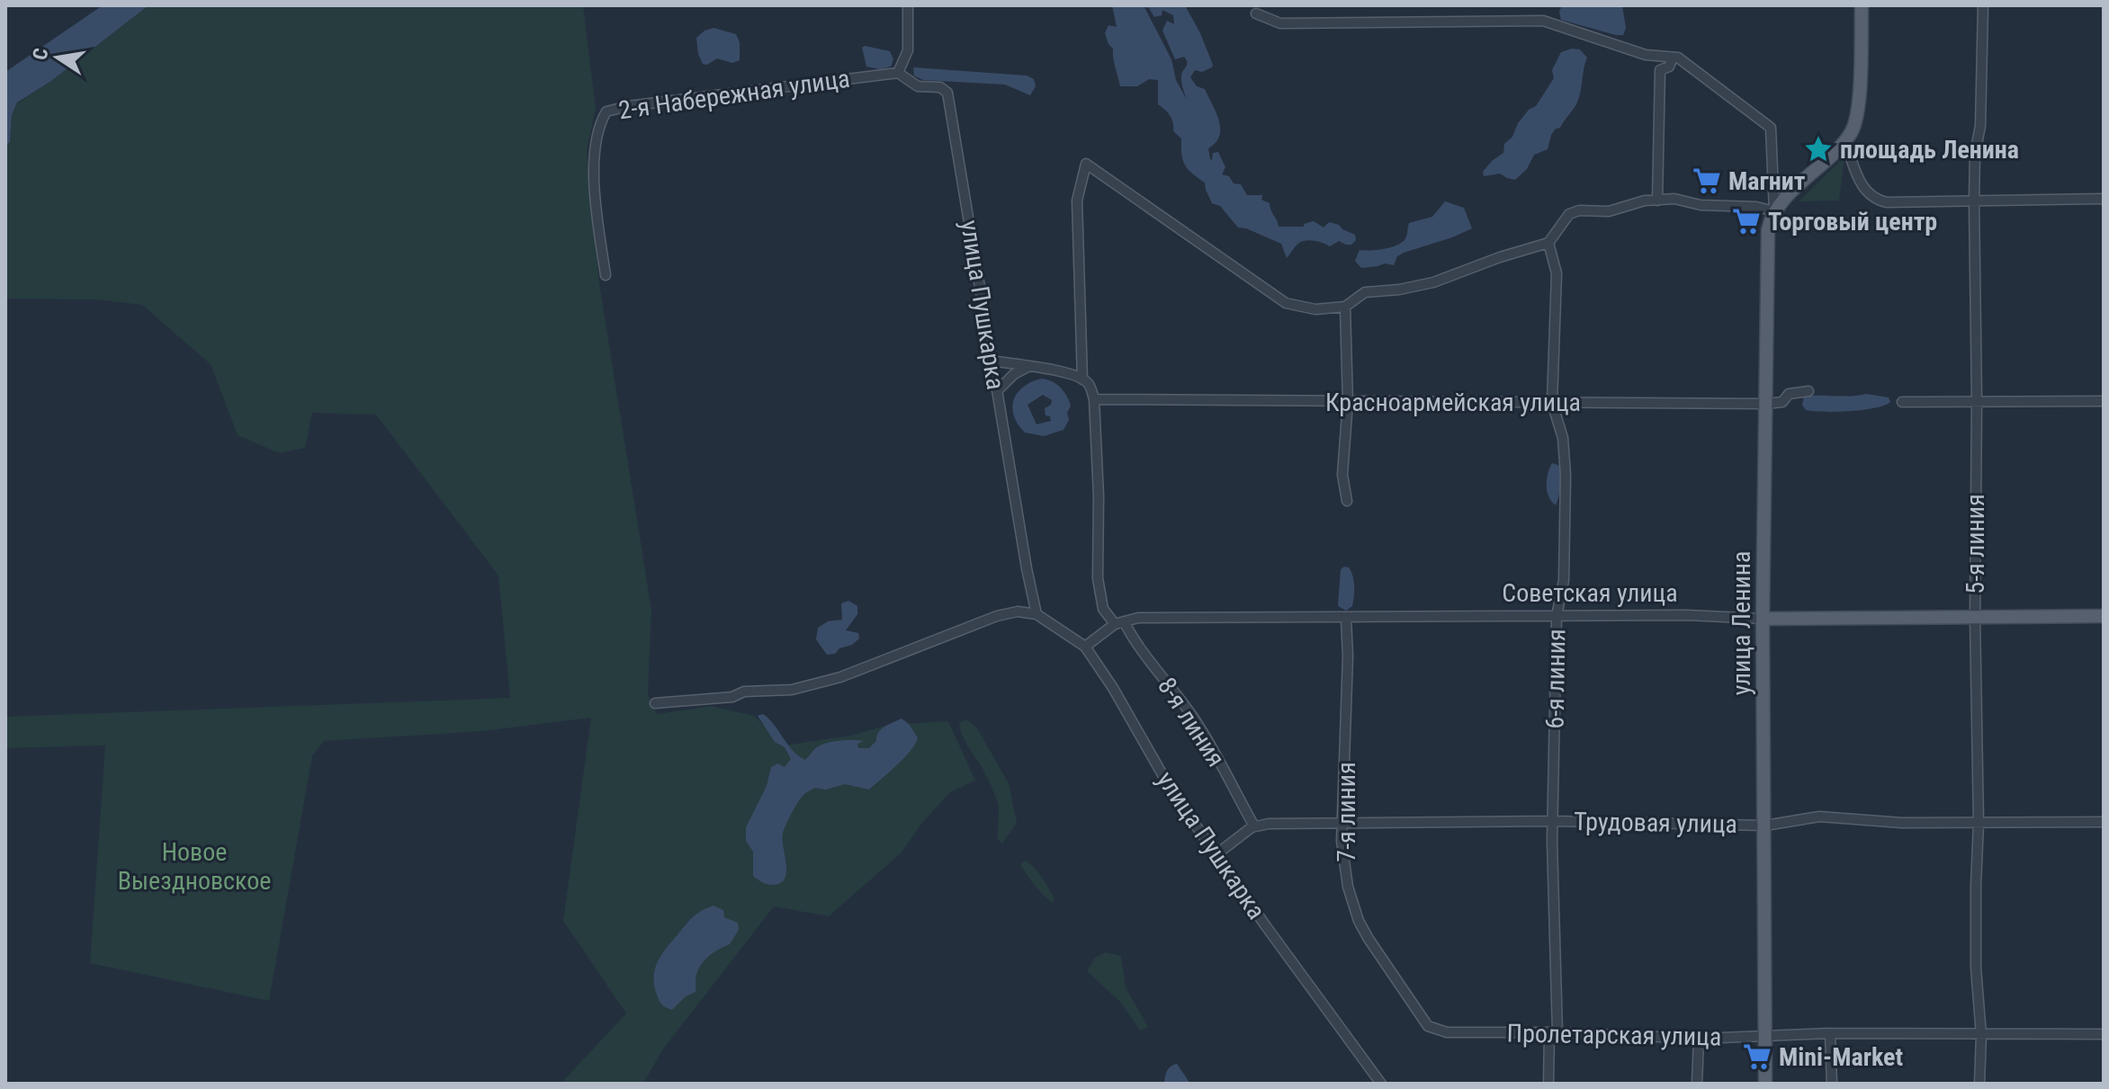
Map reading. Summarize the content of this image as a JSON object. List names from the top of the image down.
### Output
{
  "streets": {
    "main road": ["Советская улица", "улица Ленина"],
    "street": [
      "2-я Набережная улица",
      "улица Пушкарка",
      "Красноармейская улица",
      "5-я линия",
      "6-я линия",
      "8-я линия",
      "7-я линия",
      "Трудовая улица",
      "Пролетарская улица"
    ]
  },
  "crossings": [
    ["2-я Набережная улица", "улица Пушкарка"],
    ["Красноармейская улица", "улица Ленина"],
    ["Красноармейская улица", "6-я линия"],
    ["Красноармейская улица", "8-я линия"],
    ["5-я линия", "Советская улица"],
    ["5-я линия", "Трудовая улица"],
    ["5-я линия", "Пролетарская улица"],
    ["Советская улица", "улица Ленина"],
    ["Советская улица", "6-я линия"],
    ["Советская улица", "8-я линия"],
    ["Советская улица", "7-я линия"],
    ["улица Ленина", "Трудовая улица"],
    ["улица Ленина", "Пролетарская улица"],
    ["6-я линия", "Трудовая улица"],
    ["6-я линия", "Пролетарская улица"],
    ["8-я линия", "Трудовая улица"],
    ["7-я линия", "Трудовая улица"],
    ["7-я линия", "Пролетарская улица"]
  ],
  "parks": ["Новое Выездновское"],
  "places": {
    "place": ["площадь Ленина"],
    "supermarket": ["Магнит", "Торговый центр", "Mini-Market"]
  },
  "north": "left"
}
